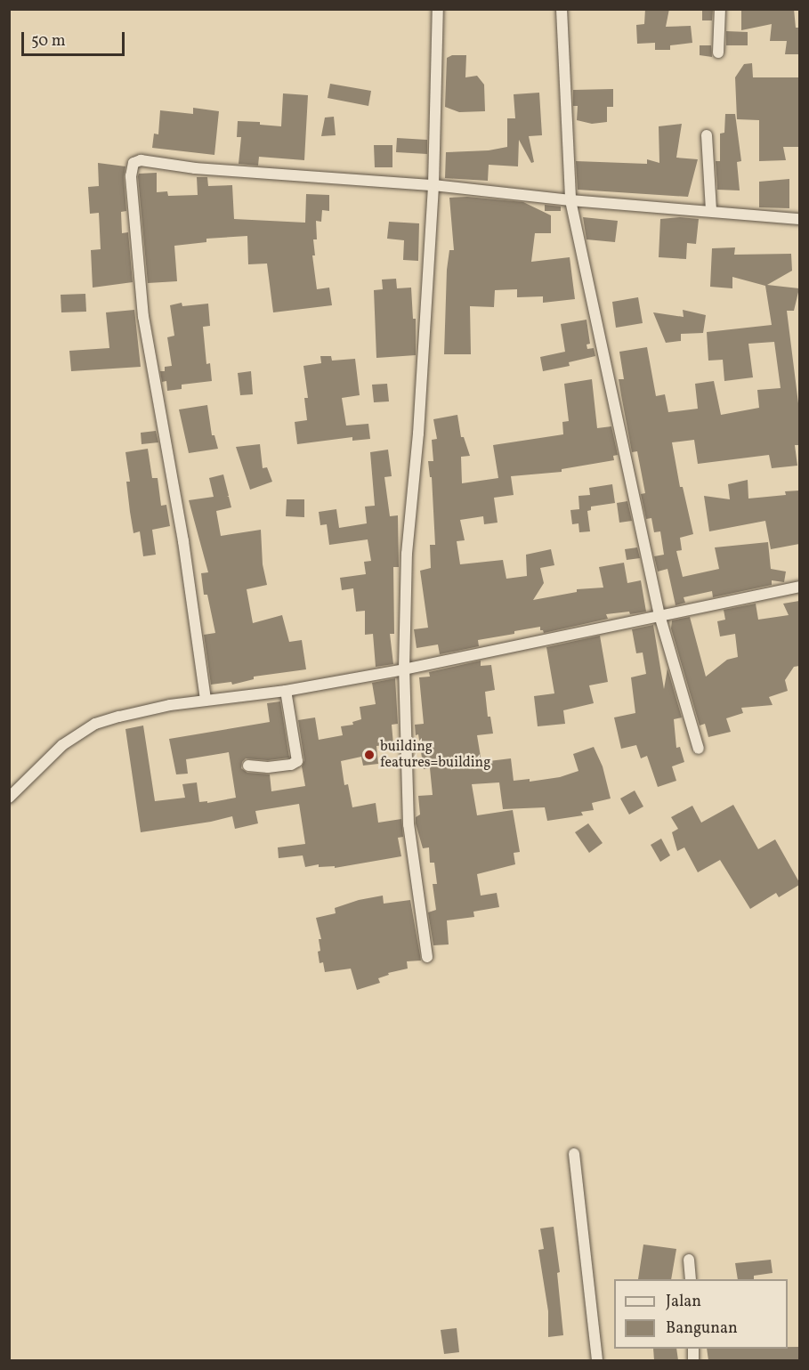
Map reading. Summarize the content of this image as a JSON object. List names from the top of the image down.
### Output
{
  "places": ["building features=building"],
  "legend": ["Jalan", "Bangunan"],
  "scale_bar": "50 m"
}
